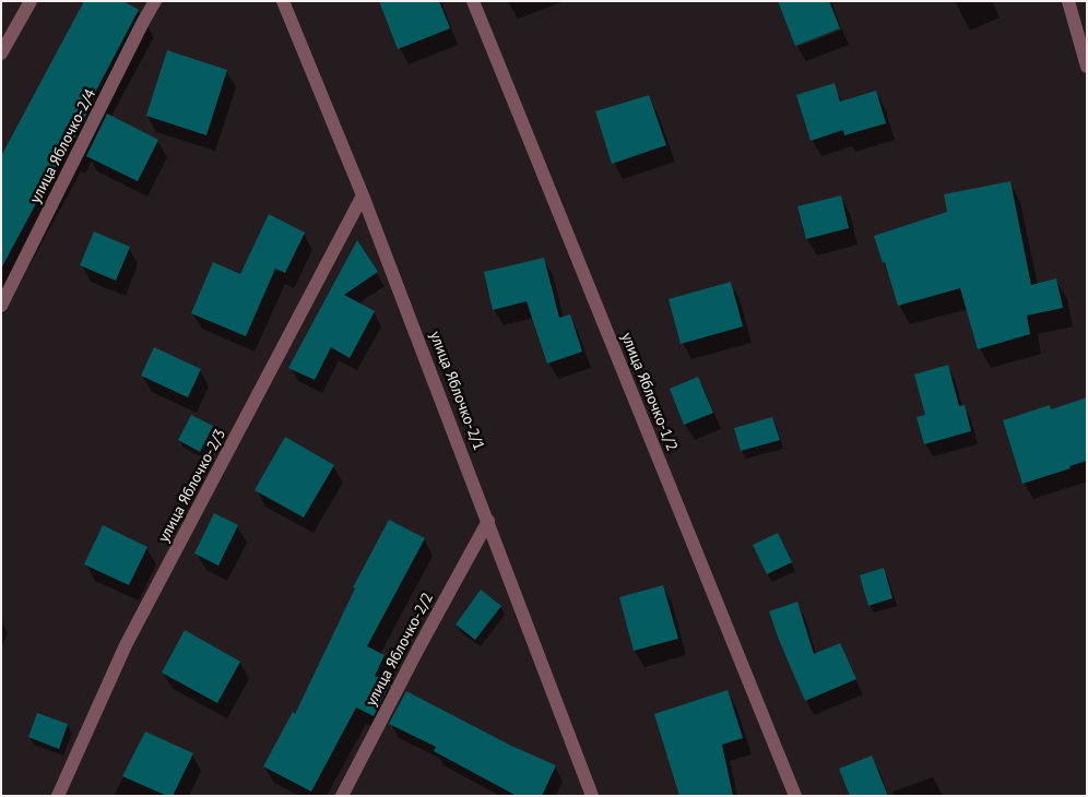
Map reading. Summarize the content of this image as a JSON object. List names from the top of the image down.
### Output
{
  "streets": {
    "street": [
      "улица Яблочко-2/4",
      "улица Яблочко-2/1",
      "улица Яблочко-1/2",
      "улица Яблочко-2/3",
      "улица Яблочко-2/2"
    ]
  },
  "crossings": [
    ["улица Яблочко-2/1", "улица Яблочко-2/3"],
    ["улица Яблочко-2/1", "улица Яблочко-2/2"]
  ]
}
